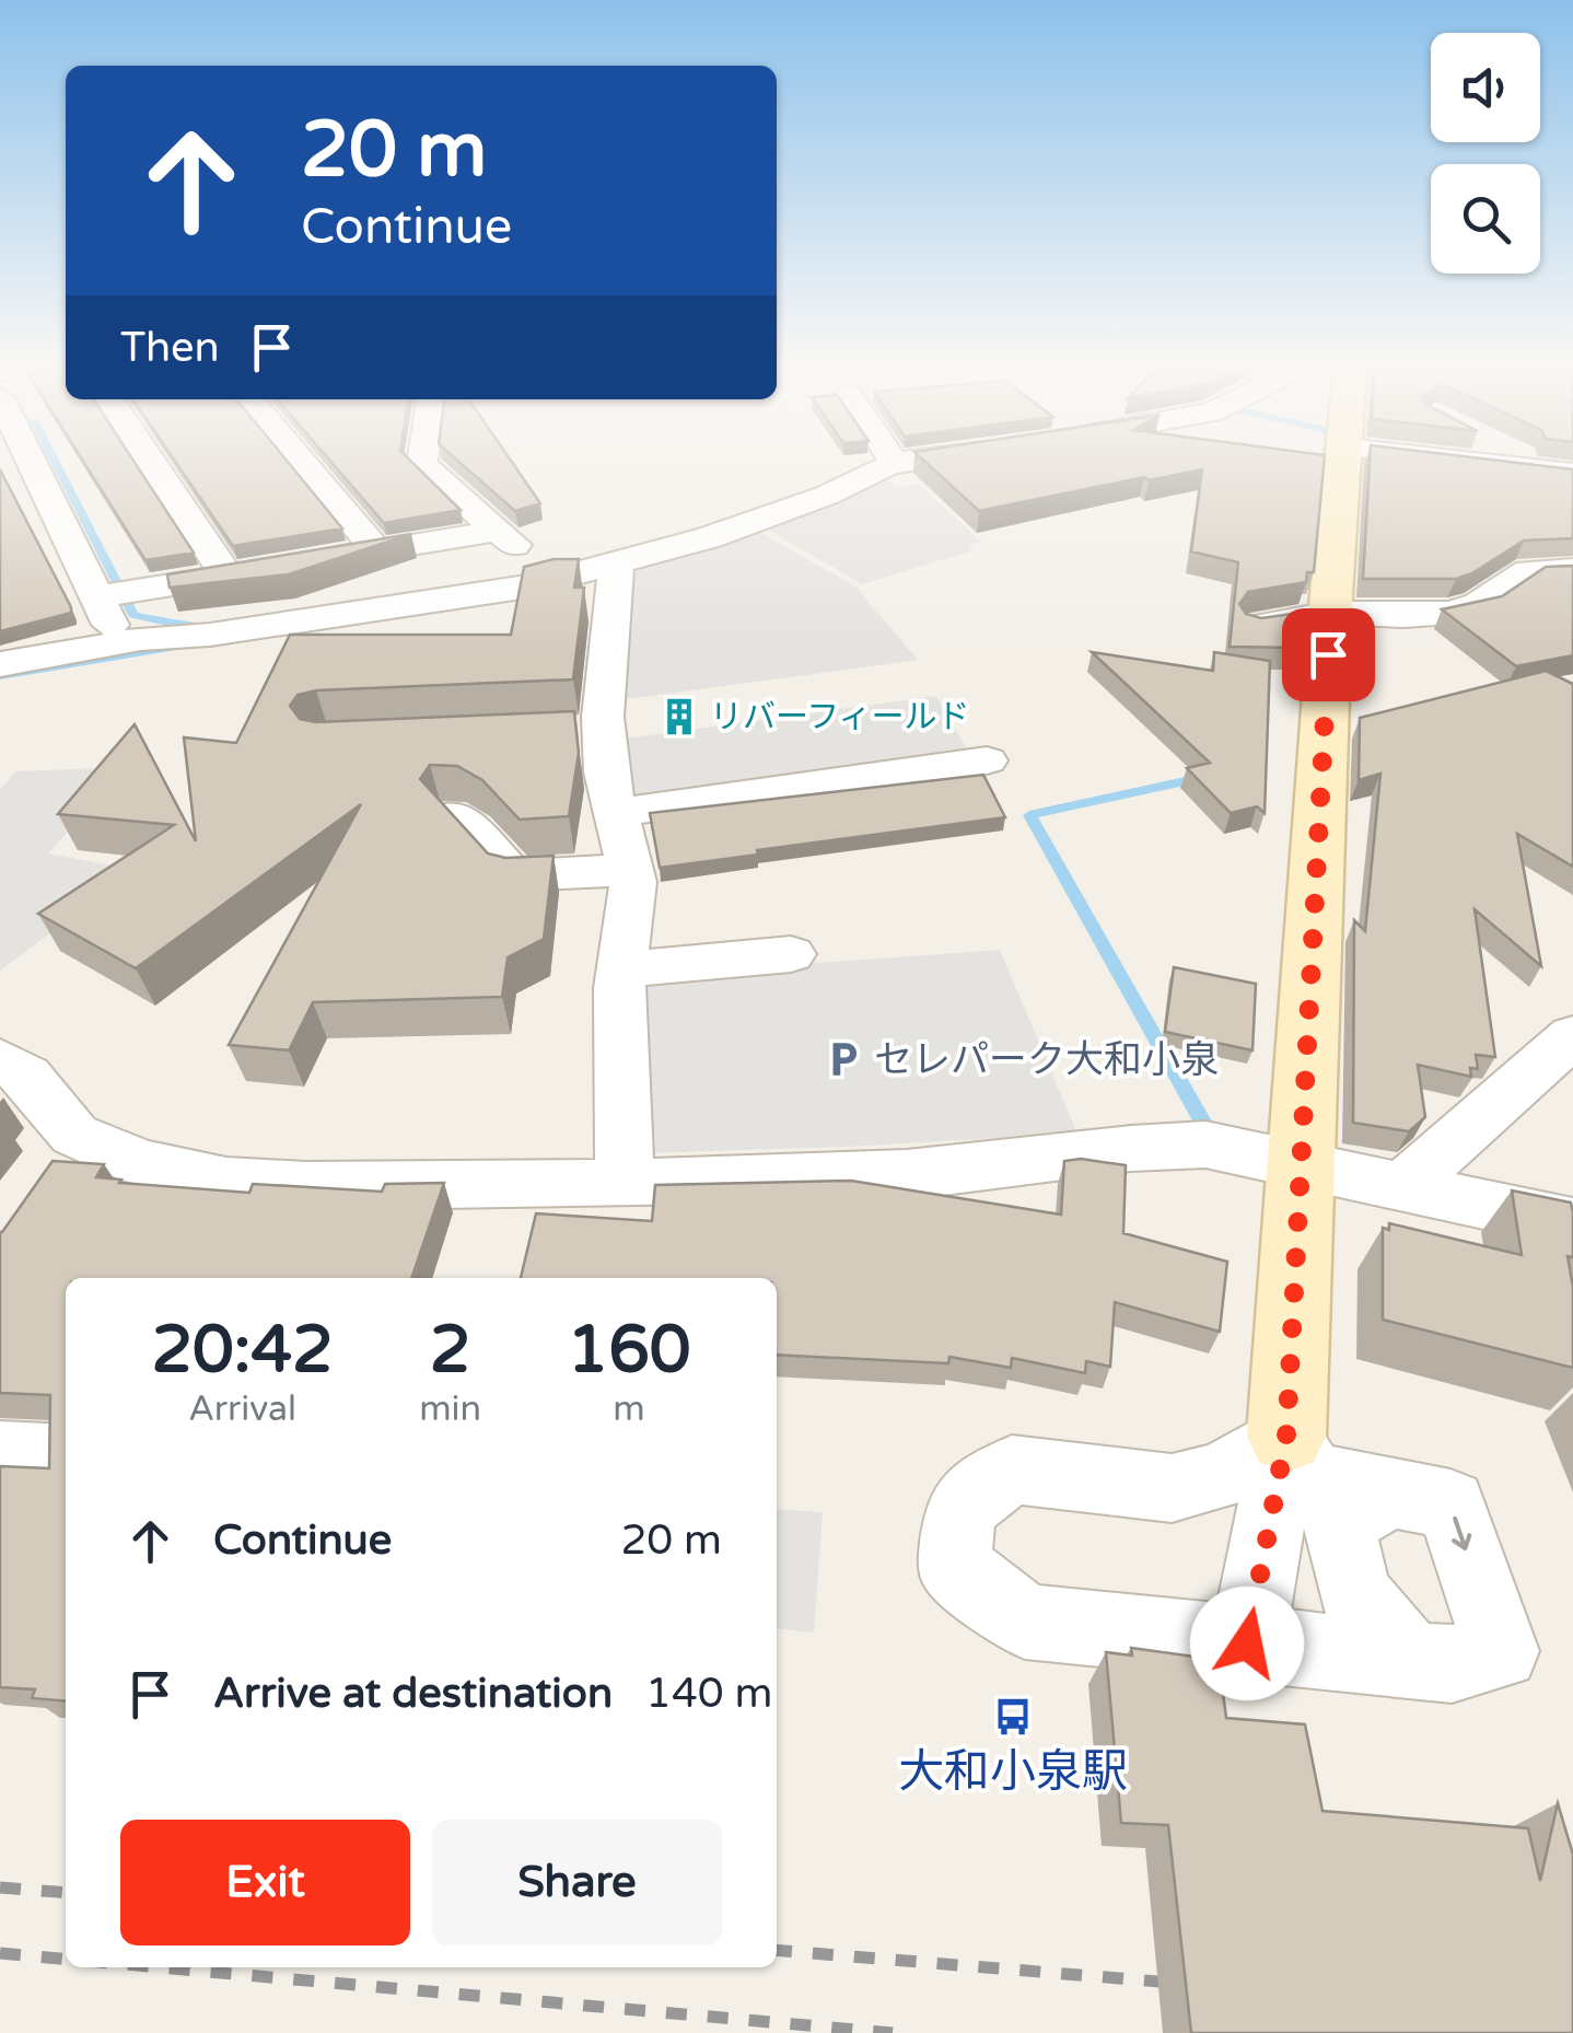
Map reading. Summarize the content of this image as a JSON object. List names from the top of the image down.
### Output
{
  "places": {
    "building": ["リバーフィールド"],
    "parking": ["セレパーク大和小泉"],
    "bus stop": ["大和小泉駅"]
  },
  "page": {
    "turn": ["20 m", "Continue"],
    "then": "Then",
    "eta": [
      "20:42",
      "Arrival",
      "2",
      "min",
      "160",
      "m"
    ],
    "list": [
      {
        "name": "Continue",
        "value": "20 m"
      },
      {
        "name": "Arrive at destination",
        "value": "140 m"
      }
    ],
    "buttons": ["Exit", "Share"]
  }
}
